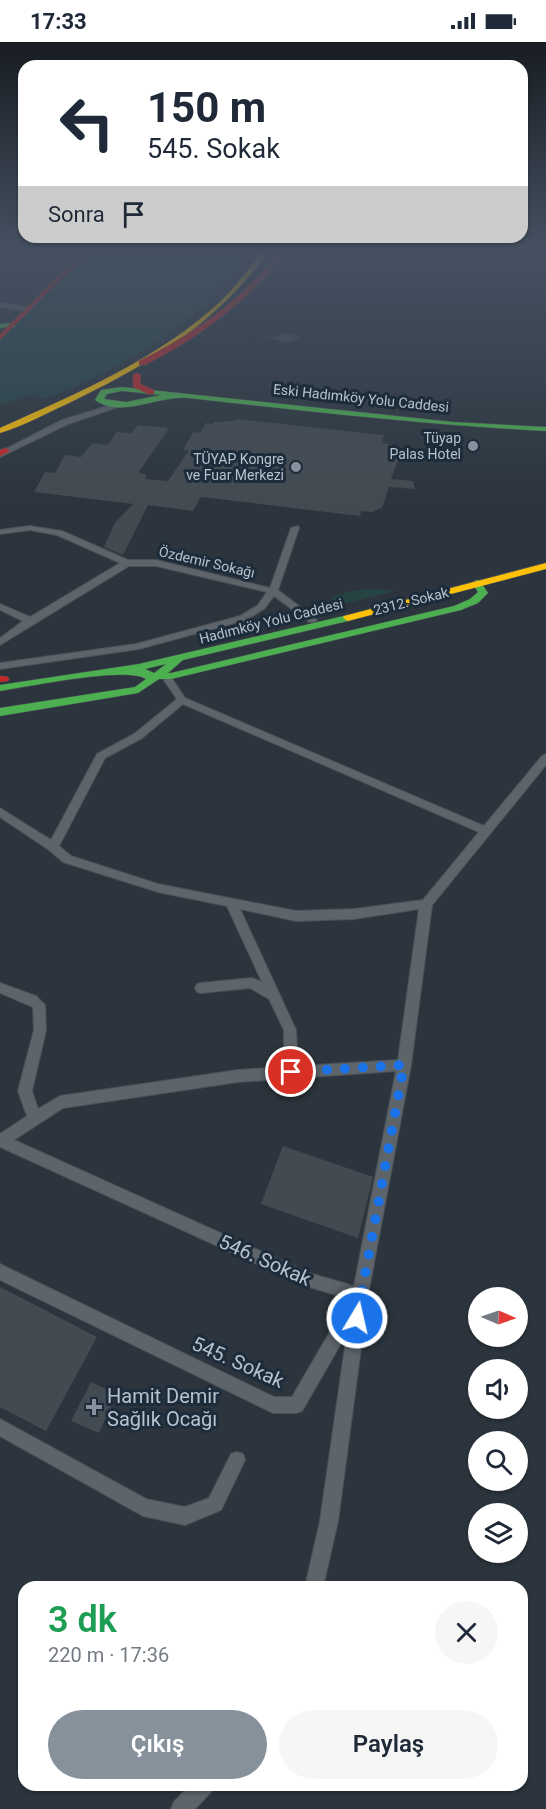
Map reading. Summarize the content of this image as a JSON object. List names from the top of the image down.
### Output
{
  "streets": {
    "main road": ["Eski Hadımköy Yolu Caddesi", "2312. Sokak", "Hadımköy Yolu Caddesi"],
    "street": ["Özdemir Sokağı", "546. Sokak", "545. Sokak"]
  },
  "crossings": [
    ["Özdemir Sokağı", "Hadımköy Yolu Caddesi"],
    ["2312. Sokak", "Hadımköy Yolu Caddesi"],
    ["546. Sokak", "545. Sokak"]
  ],
  "places": {
    "other": ["Tüyap Palas Hotel", "TÜYAP Kongre ve Fuar Merkezi"],
    "health": ["Hamit Demir Sağlık Ocağı"]
  },
  "north": "right",
  "page": {
    "status": "17:33",
    "turn": ["150 m", "545. Sokak"],
    "then": "Sonra",
    "heading": ["3 dk", "220 m · 17:36"],
    "buttons": ["Çıkış", "Paylaş"]
  }
}
